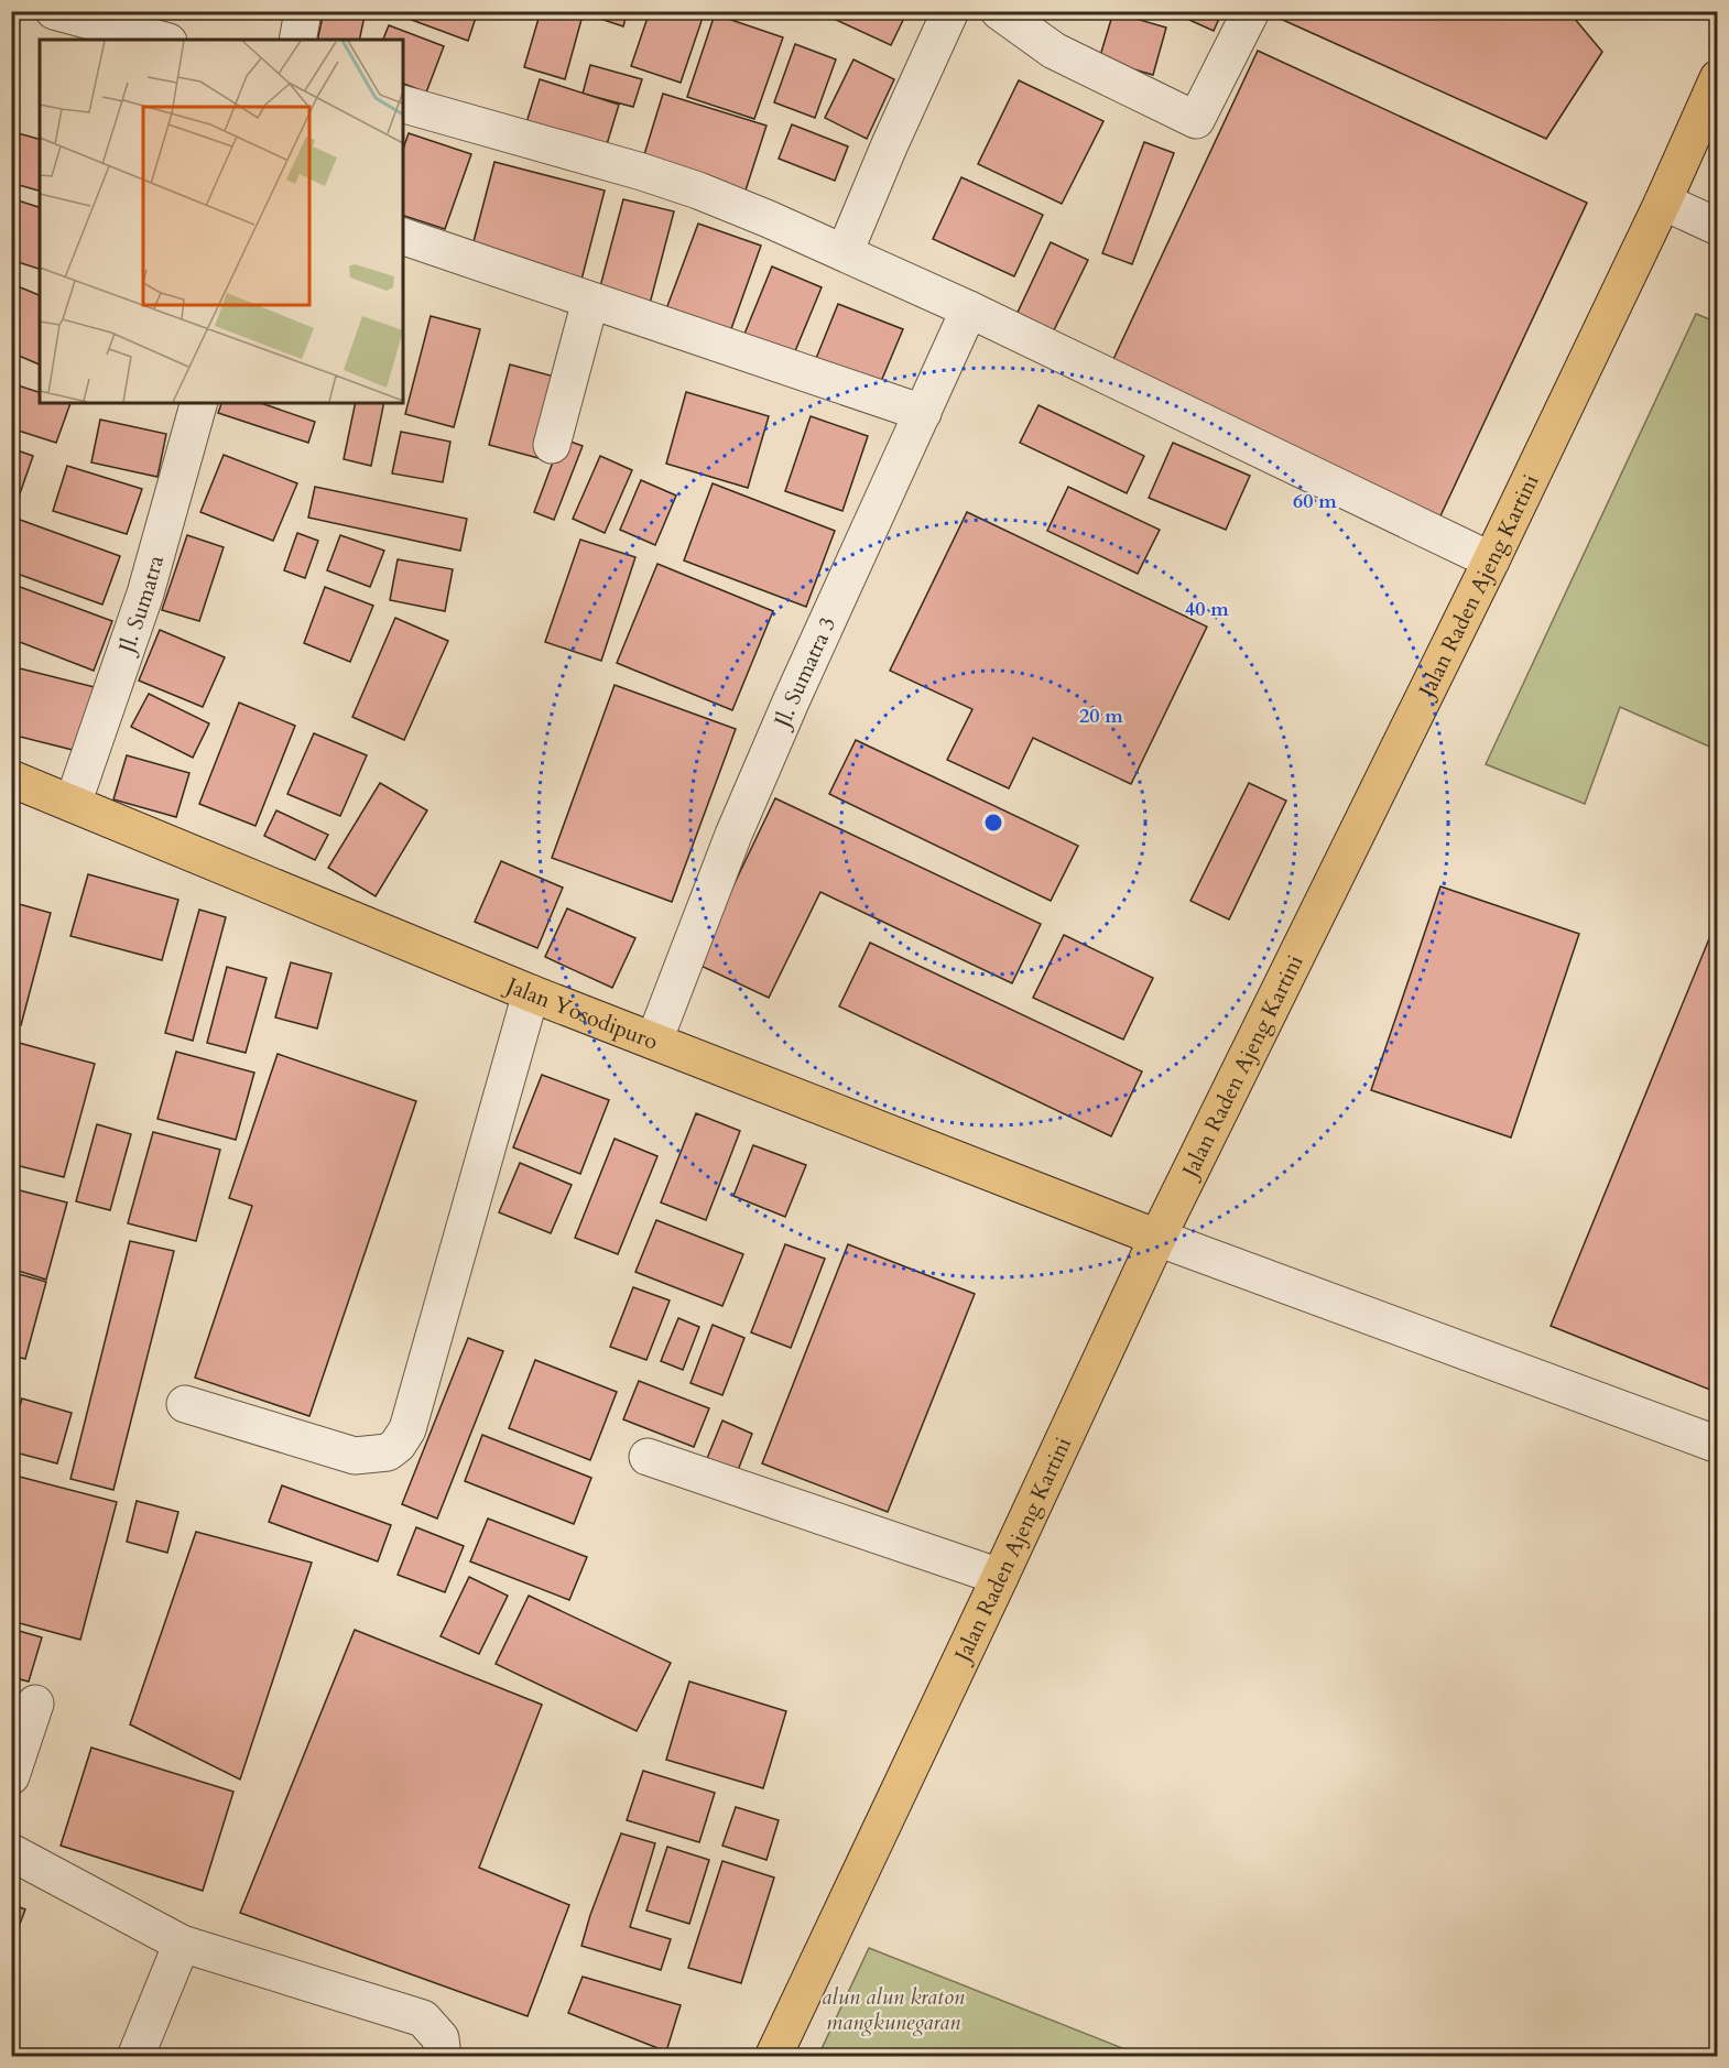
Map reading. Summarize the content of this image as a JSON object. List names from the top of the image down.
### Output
{
  "streets": {
    "main road": ["Jalan Raden Ajeng Kartini", "Jalan Yosodipuro"],
    "street": ["Jl. Sumatra", "Jl. Sumatra 3"]
  },
  "crossings": [
    ["Jalan Raden Ajeng Kartini", "Jalan Yosodipuro"],
    ["Jl. Sumatra", "Jalan Yosodipuro"],
    ["Jl. Sumatra 3", "Jalan Yosodipuro"]
  ],
  "parks": ["alun alun kraton mangkunegaran"],
  "rings": ["60 m", "40 m", "20 m"]
}
